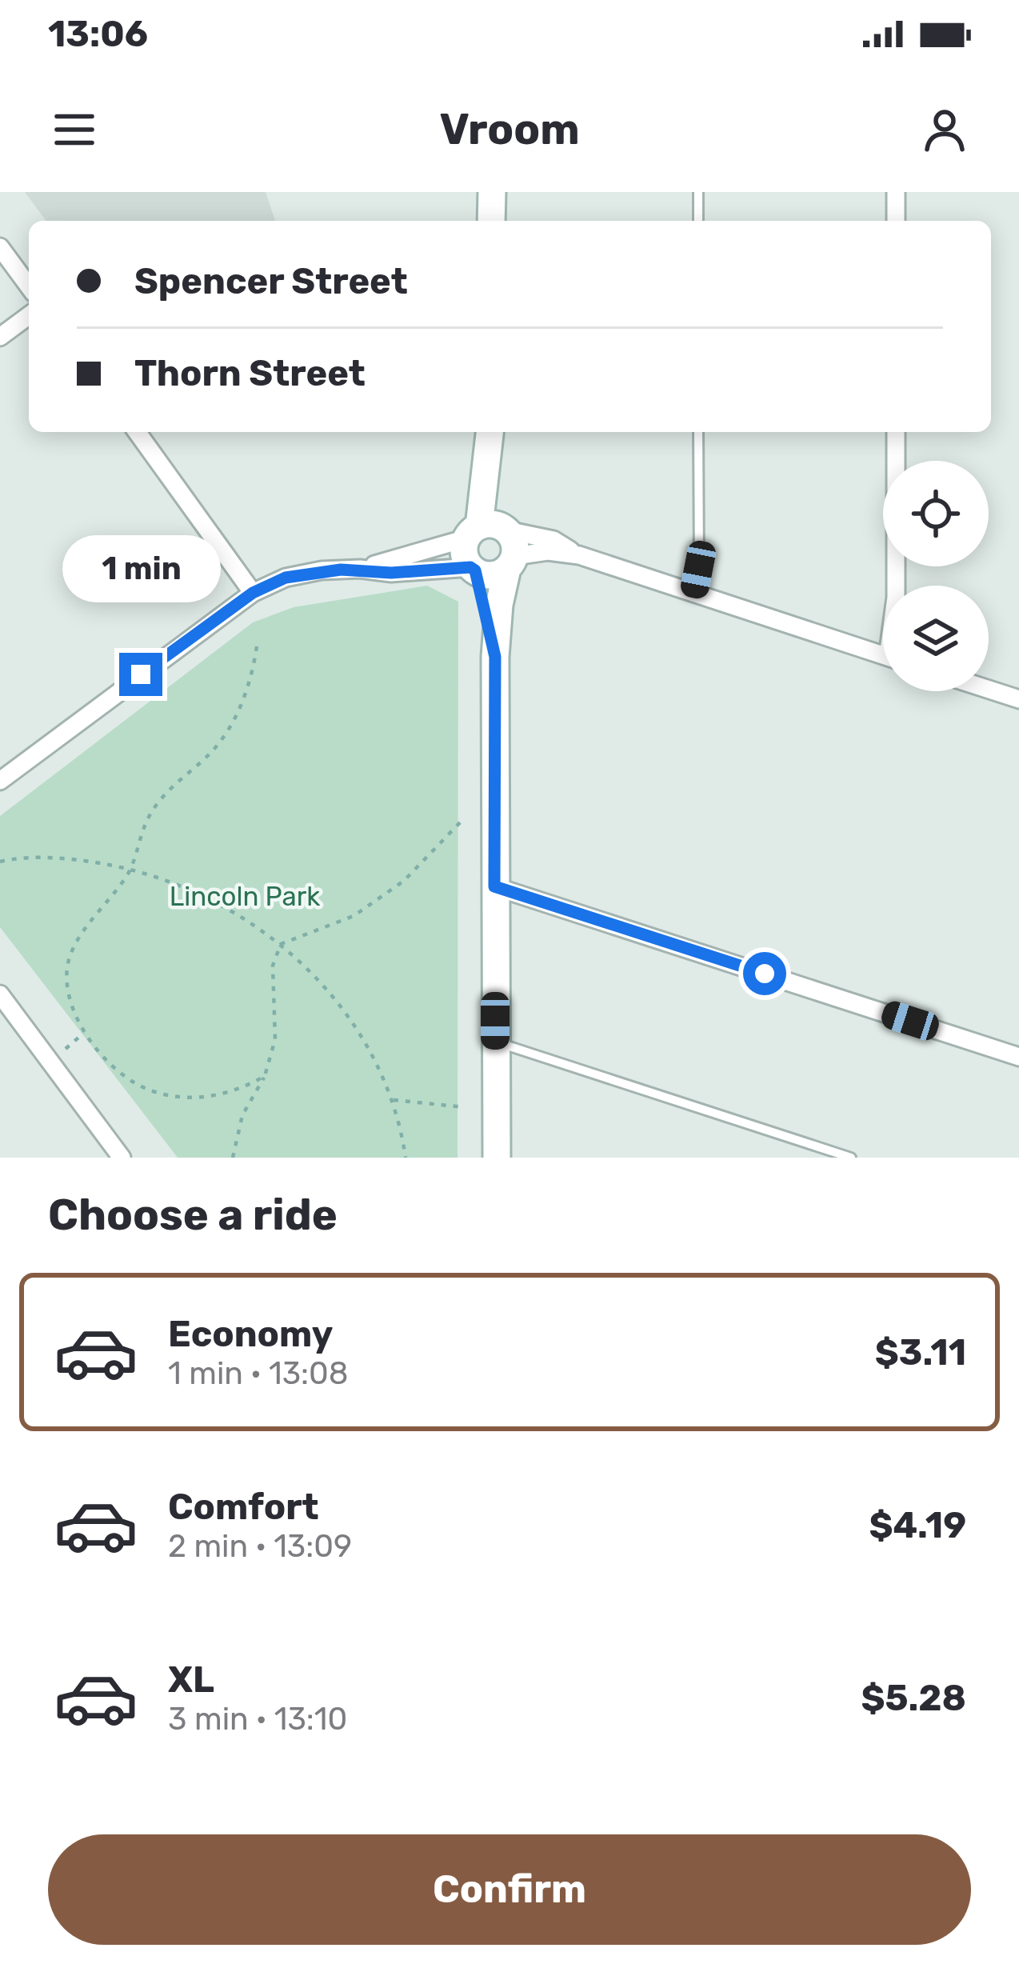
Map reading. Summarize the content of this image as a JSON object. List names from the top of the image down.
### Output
{
  "parks": ["Lincoln Park"],
  "page": {
    "status": "13:06",
    "header": "Vroom",
    "banner": ["Spencer Street", "Thorn Street"],
    "bubble": "1 min",
    "heading": "Choose a ride",
    "list": [
      {
        "name": "Economy",
        "note": "1 min · 13:08",
        "value": "$3.11"
      },
      {
        "name": "Comfort",
        "note": "2 min · 13:09",
        "value": "$4.19"
      },
      {
        "name": "XL",
        "note": "3 min · 13:10",
        "value": "$5.28"
      }
    ],
    "buttons": "Confirm"
  }
}
